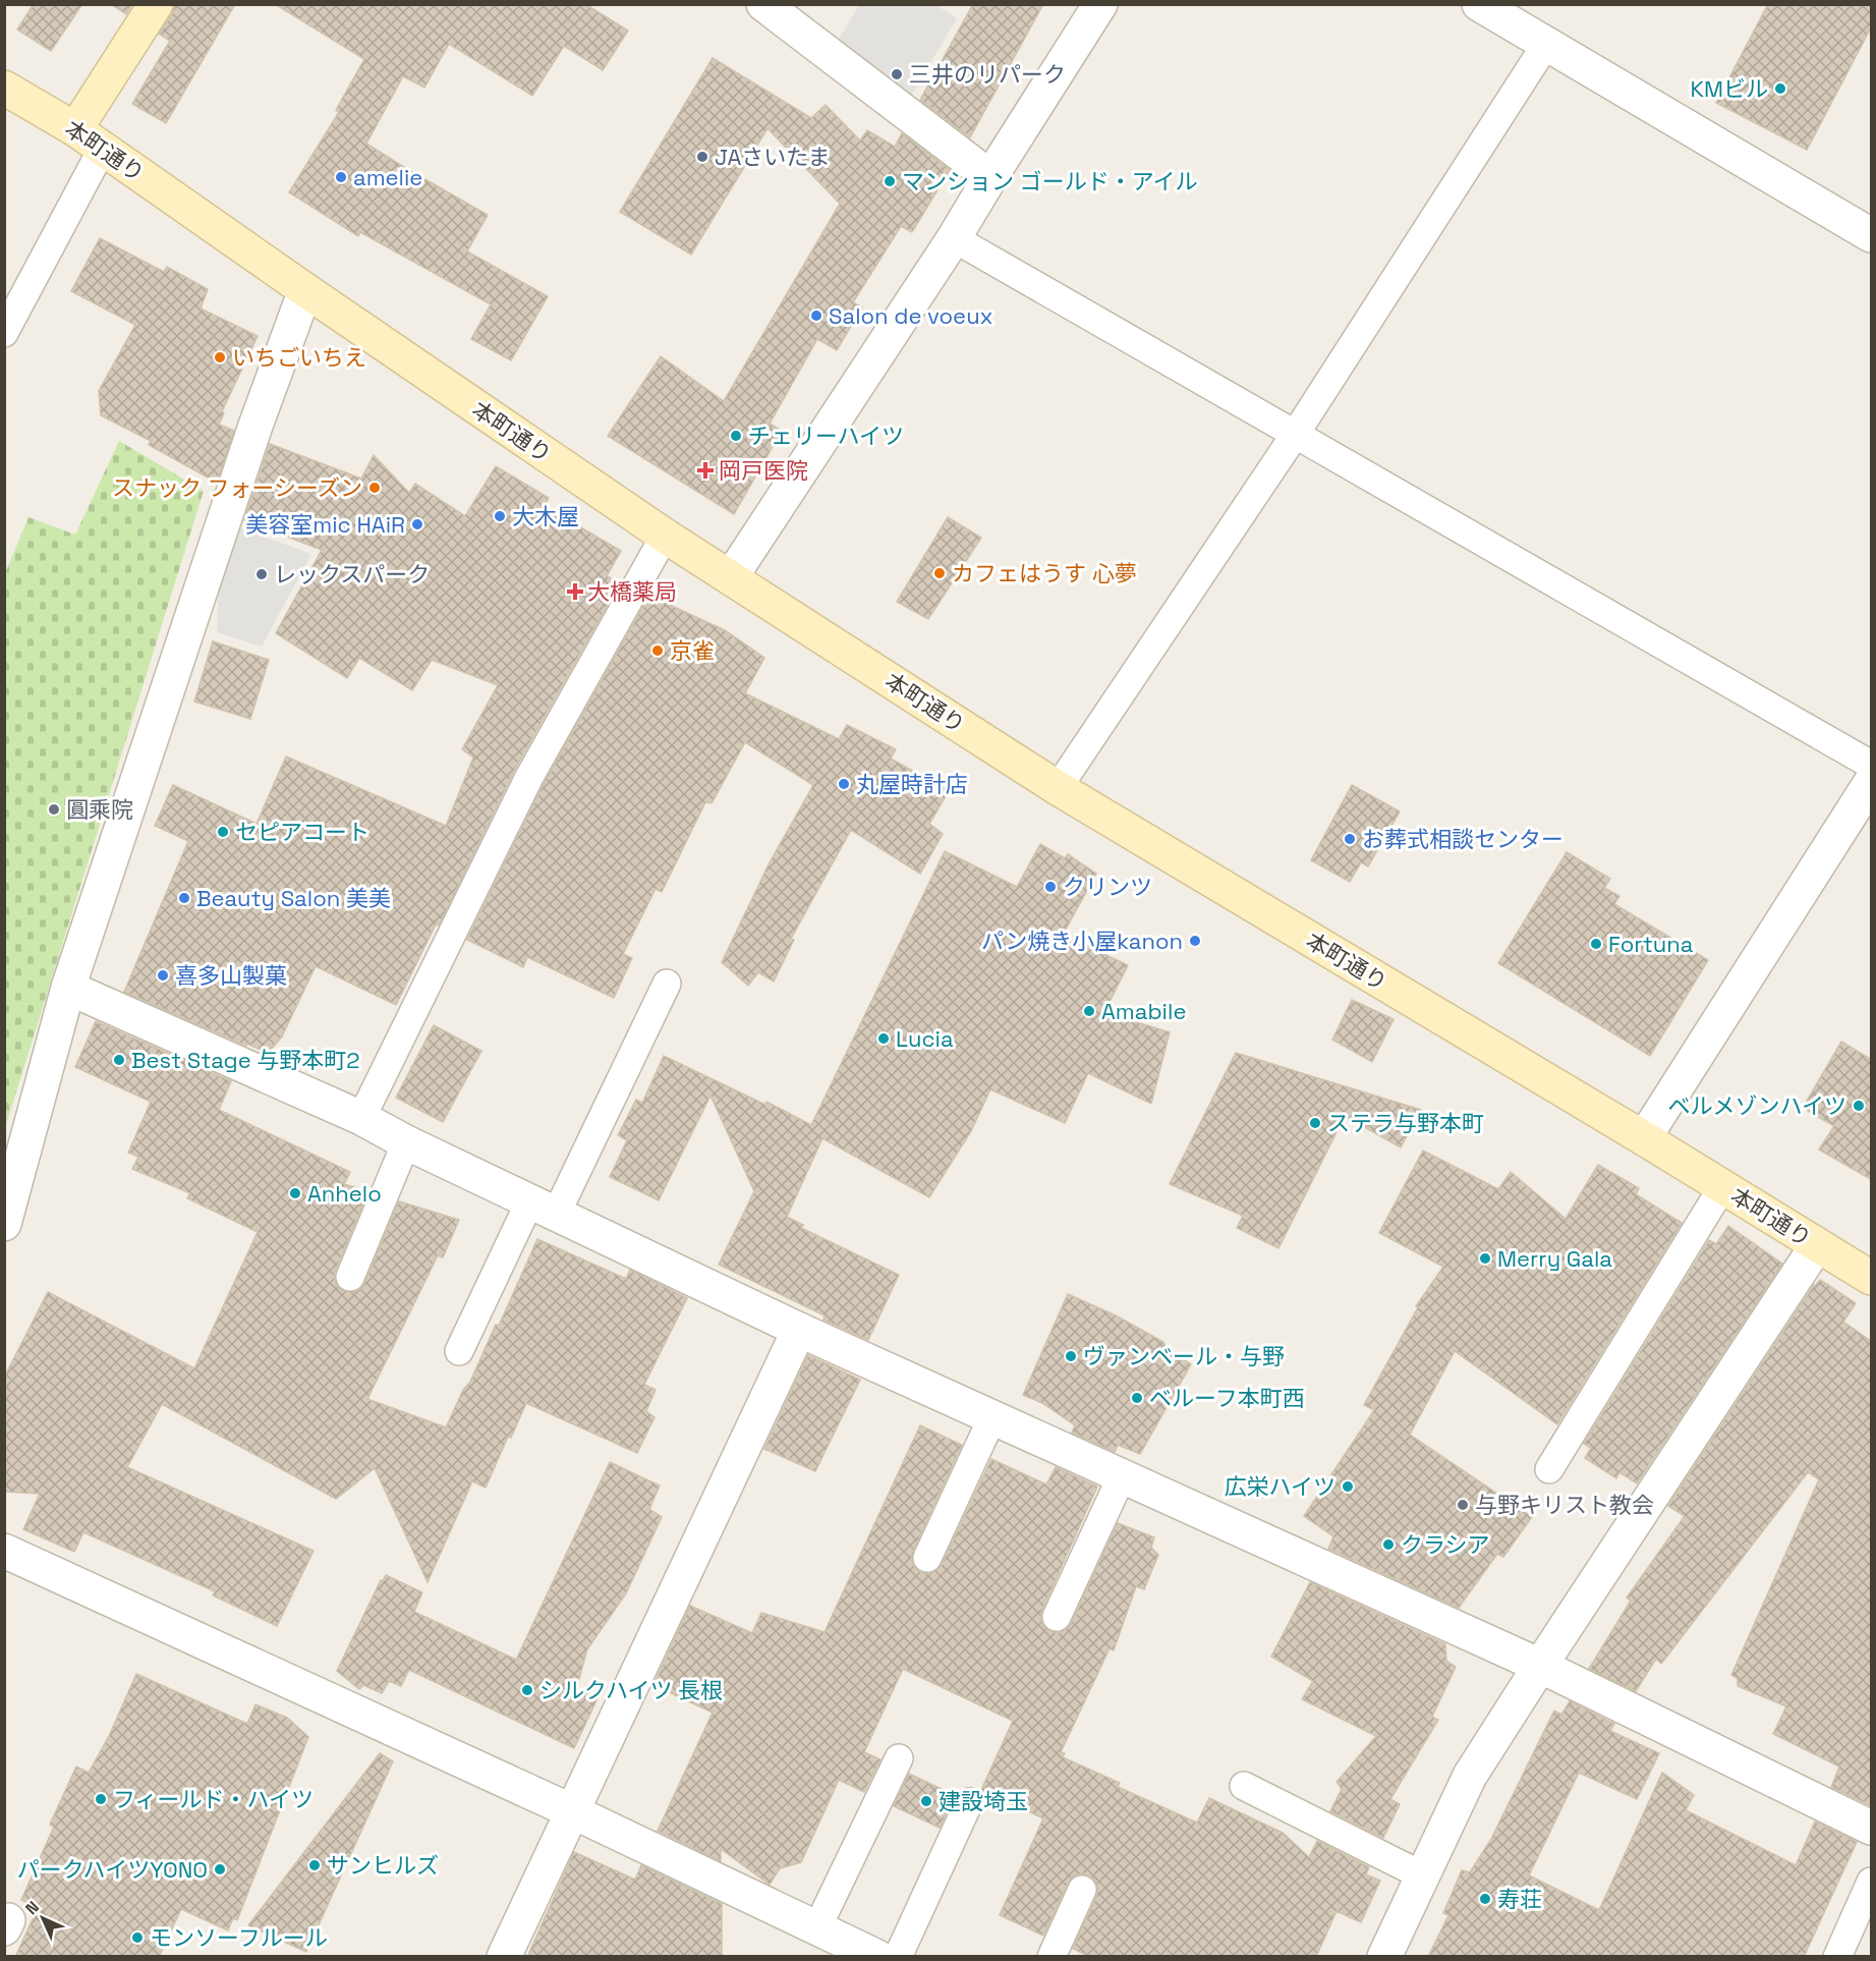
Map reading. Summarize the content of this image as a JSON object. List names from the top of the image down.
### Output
{
  "streets": {
    "main road": ["本町通り"]
  },
  "places": {
    "other": [
      "三井のリパーク",
      "KMビル",
      "JAさいたま",
      "amelie",
      "マンション ゴールド・アイル",
      "Salon de voeux",
      "いちごいちえ",
      "チェリーハイツ",
      "スナック フォーシーズン",
      "大木屋",
      "美容室mic HAiR",
      "カフェはうす 心夢",
      "レックスパーク",
      "京雀",
      "丸屋時計店",
      "圓乘院",
      "セピアコート",
      "お葬式相談センター",
      "クリンツ",
      "Beauty Salon 美美",
      "パン焼き小屋kanon",
      "Fortuna",
      "喜多山製菓",
      "Amabile",
      "Lucia",
      "Best Stage 与野本町2",
      "ベルメゾンハイツ",
      "ステラ与野本町",
      "Anhelo",
      "Merry Gala",
      "ヴァンベール・与野",
      "ベルーフ本町西",
      "広栄ハイツ",
      "与野キリスト教会",
      "クラシア",
      "シルクハイツ 長根",
      "フィールド・ハイツ",
      "建設埼玉",
      "サンヒルズ",
      "パークハイツYONO",
      "寿荘",
      "モンソーフルール"
    ],
    "health": ["岡戸医院", "大橋薬局"]
  },
  "north": "top left"
}
